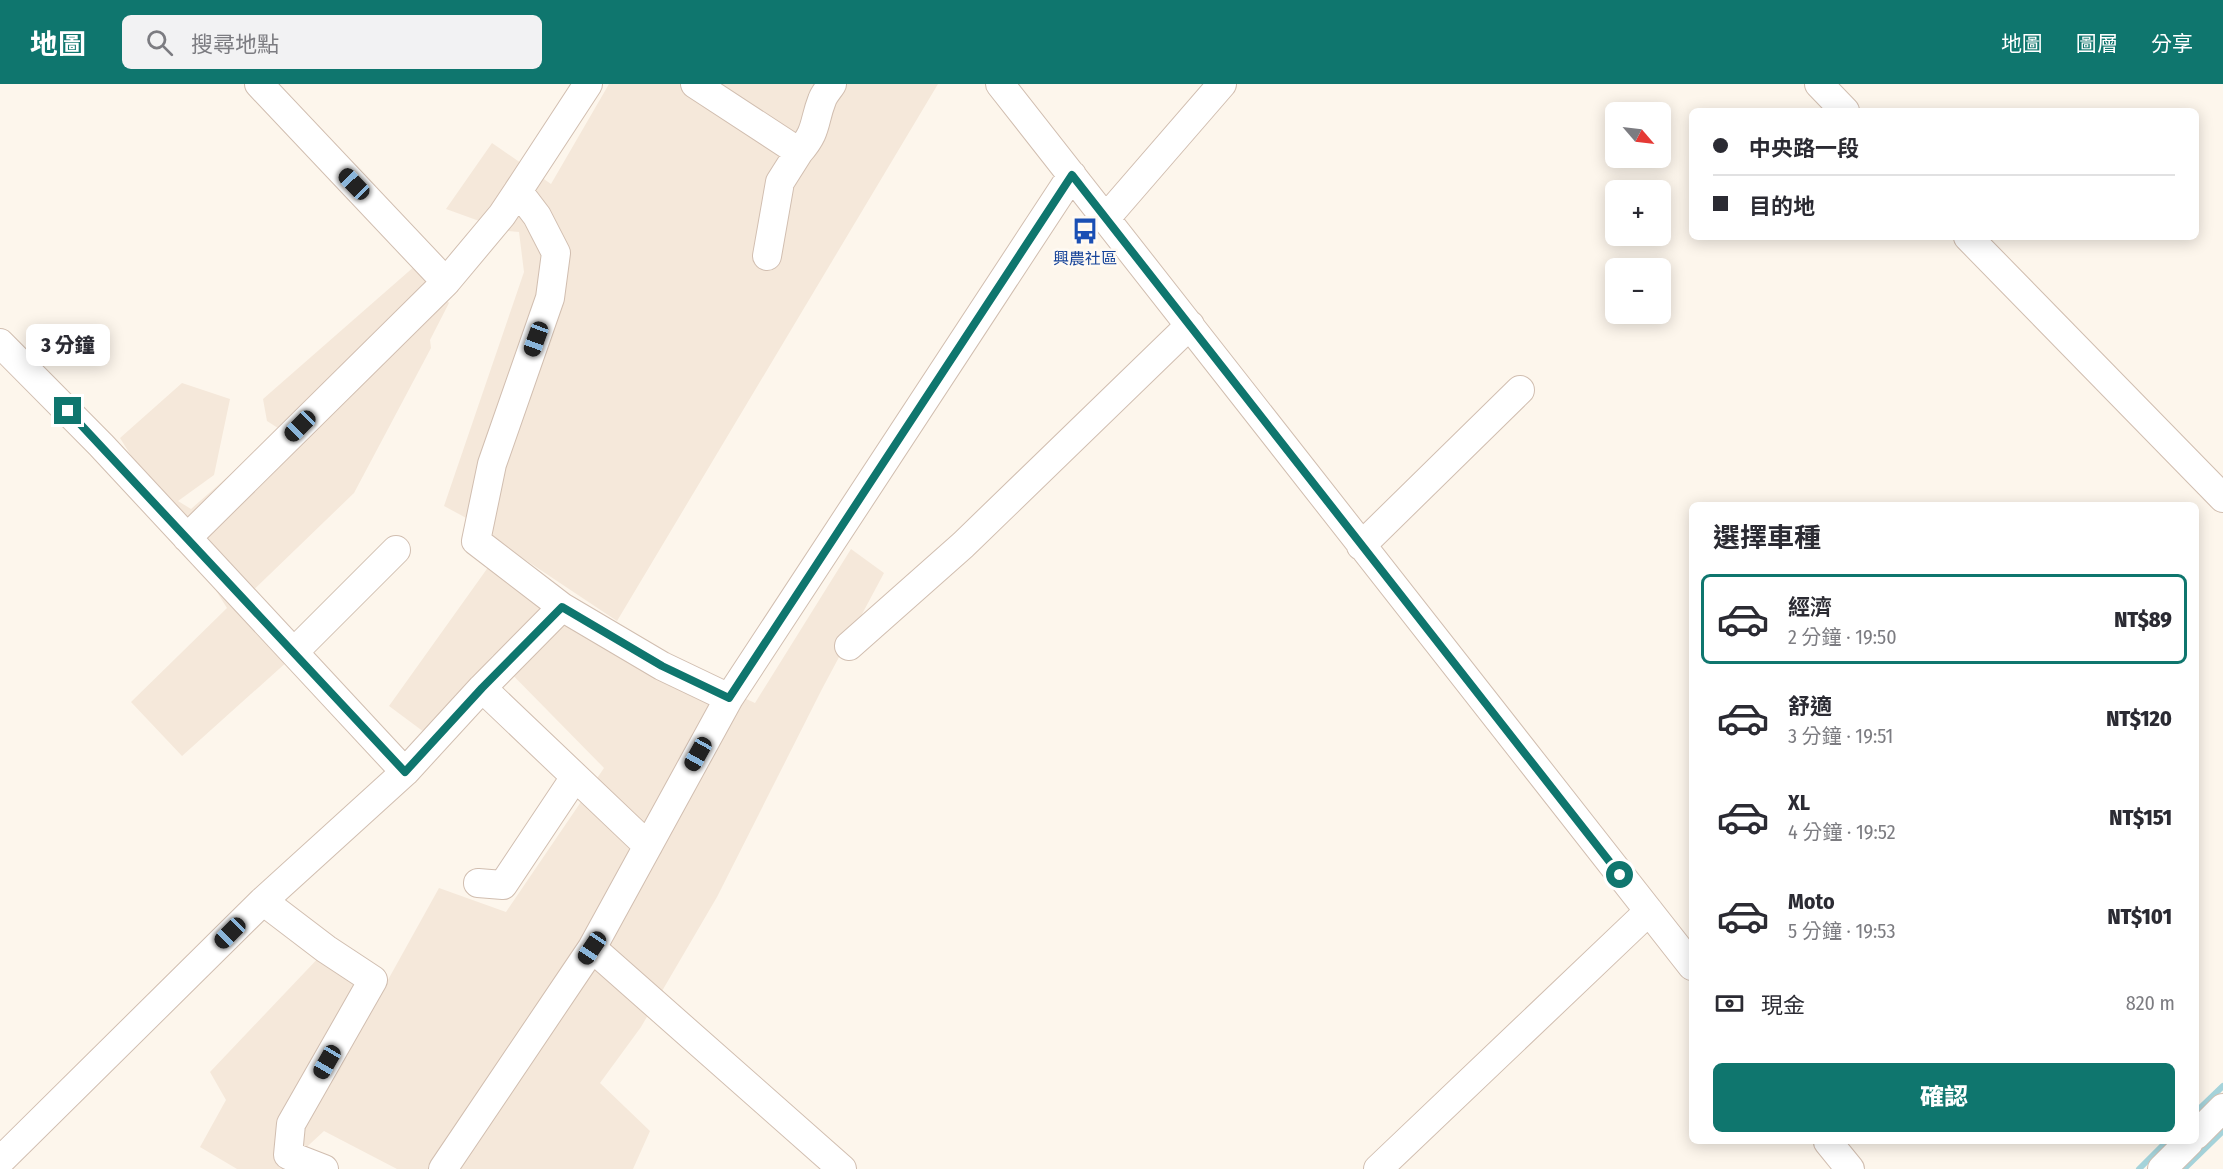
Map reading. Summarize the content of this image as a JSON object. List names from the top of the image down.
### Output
{
  "places": {
    "bus stop": ["興農社區"]
  },
  "north": "bottom right",
  "page": {
    "header": "地圖",
    "search": "搜尋地點",
    "nav": ["地圖", "圖層", "分享"],
    "map_buttons": ["+", "−"],
    "banner": ["中央路一段", "目的地"],
    "bubble": "3 分鐘",
    "heading": "選擇車種",
    "list": [
      {
        "name": "經濟",
        "note": "2 分鐘 · 19:50",
        "value": "NT$89"
      },
      {
        "name": "舒適",
        "note": "3 分鐘 · 19:51",
        "value": "NT$120"
      },
      {
        "name": "XL",
        "note": "4 分鐘 · 19:52",
        "value": "NT$151"
      },
      {
        "name": "Moto",
        "note": "5 分鐘 · 19:53",
        "value": "NT$101"
      }
    ],
    "pay": ["現金", "820 m"],
    "buttons": "確認"
  }
}
